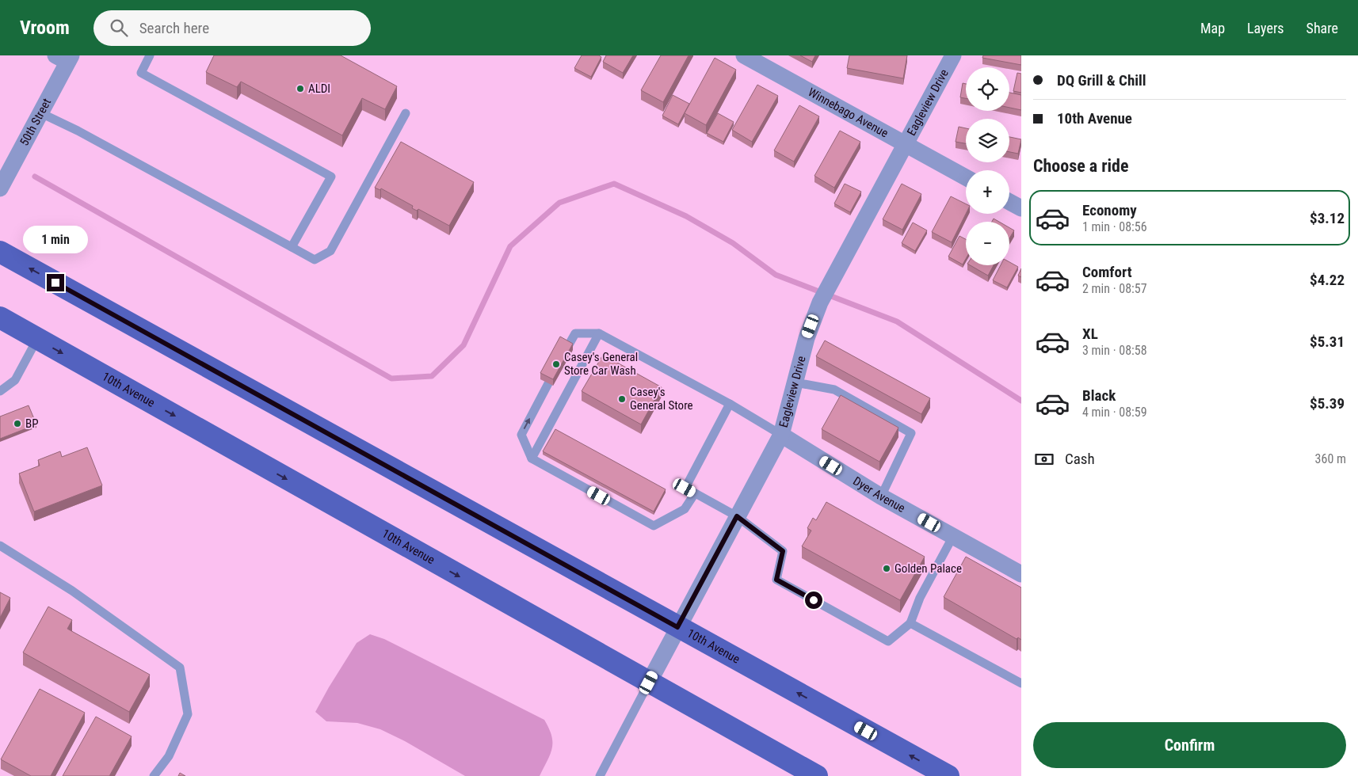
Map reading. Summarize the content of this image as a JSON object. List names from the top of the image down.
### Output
{
  "streets": {
    "main road": ["10th Avenue"],
    "street": [
      "Eagleview Drive",
      "Winnebago Avenue",
      "50th Street",
      "Dyer Avenue"
    ]
  },
  "crossings": [
    ["Eagleview Drive", "Winnebago Avenue"],
    ["Eagleview Drive", "10th Avenue"],
    ["Eagleview Drive", "Dyer Avenue"]
  ],
  "places": [
    "ALDI",
    "Casey's General Store Car Wash",
    "Casey's General Store",
    "BP",
    "Golden Palace"
  ],
  "page": {
    "header": "Vroom",
    "search": "Search here",
    "nav": ["Map", "Layers", "Share"],
    "banner": ["DQ Grill & Chill", "10th Avenue"],
    "map_buttons": ["+", "−"],
    "heading": "Choose a ride",
    "list": [
      {
        "name": "Economy",
        "note": "1 min · 08:56",
        "value": "$3.12"
      },
      {
        "name": "Comfort",
        "note": "2 min · 08:57",
        "value": "$4.22"
      },
      {
        "name": "XL",
        "note": "3 min · 08:58",
        "value": "$5.31"
      },
      {
        "name": "Black",
        "note": "4 min · 08:59",
        "value": "$5.39"
      }
    ],
    "bubble": "1 min",
    "pay": ["Cash", "360 m"],
    "buttons": "Confirm"
  }
}
